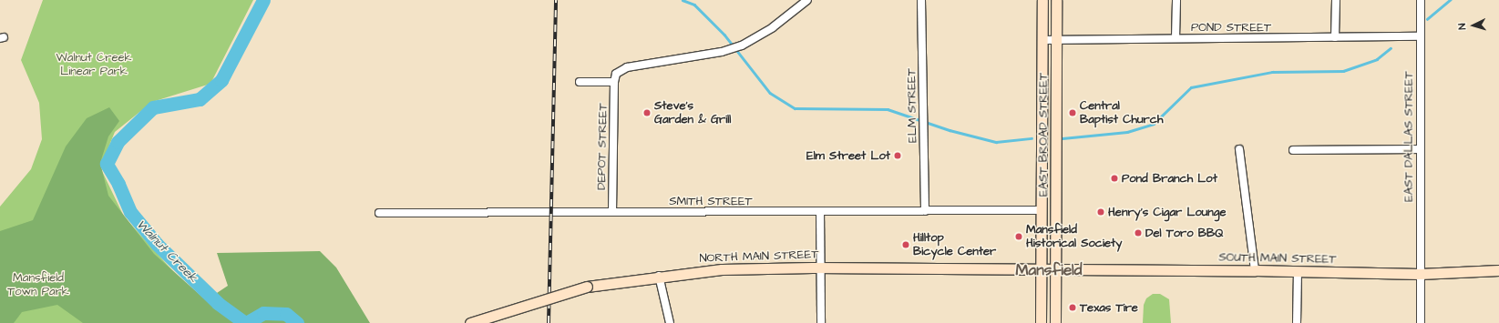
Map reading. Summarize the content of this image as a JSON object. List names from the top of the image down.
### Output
{
  "streets": {
    "main road": ["EAST BROAD STREET", "NORTH MAIN STREET", "SOUTH MAIN STREET"],
    "street": [
      "POND STREET",
      "ELM STREET",
      "EAST DALLAS STREET",
      "DEPOT STREET",
      "SMITH STREET"
    ]
  },
  "crossings": [
    ["POND STREET", "EAST BROAD STREET"],
    ["POND STREET", "EAST DALLAS STREET"],
    ["ELM STREET", "SMITH STREET"],
    ["EAST BROAD STREET", "SMITH STREET"],
    ["EAST BROAD STREET", "NORTH MAIN STREET"],
    ["EAST BROAD STREET", "SOUTH MAIN STREET"],
    ["EAST DALLAS STREET", "SOUTH MAIN STREET"],
    ["DEPOT STREET", "SMITH STREET"],
    ["NORTH MAIN STREET", "SOUTH MAIN STREET"]
  ],
  "districts": ["Mansfield"],
  "water": ["Walnut Creek"],
  "parks": ["Walnut Creek Linear Park", "Mansfield Town Park"],
  "places": [
    "Steve's Garden & Grill",
    "Central Baptist Church",
    "Elm Street Lot",
    "Pond Branch Lot",
    "Henry's Cigar Lounge",
    "Del Toro BBQ",
    "Mansfield Historical Society",
    "Hilltop Bicycle Center",
    "Texas Tire"
  ],
  "north": "left"
}
